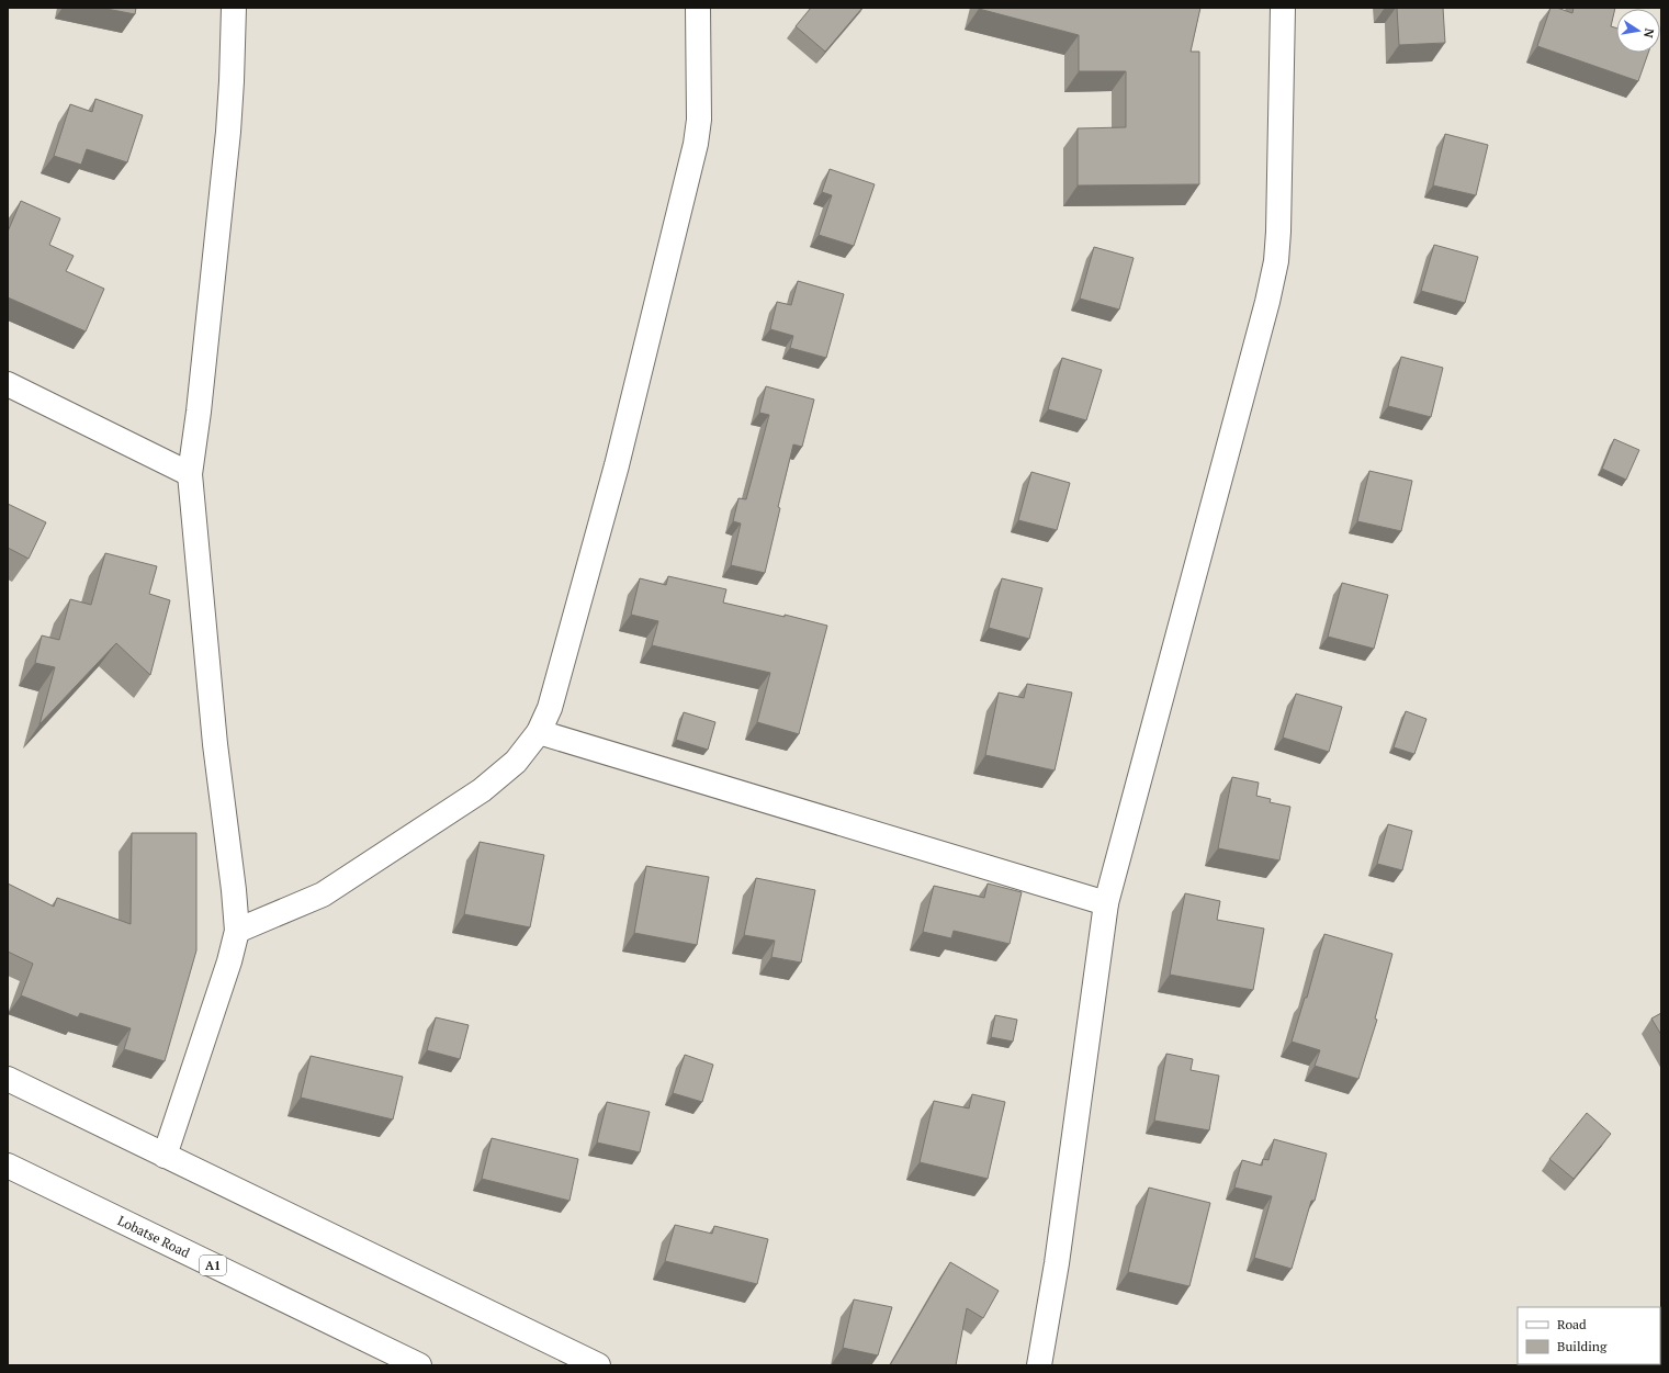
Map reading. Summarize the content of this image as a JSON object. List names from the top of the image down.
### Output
{
  "streets": {
    "main road": ["Lobatse Road", "A1"]
  },
  "legend": ["Road", "Building"],
  "north": "right"
}
